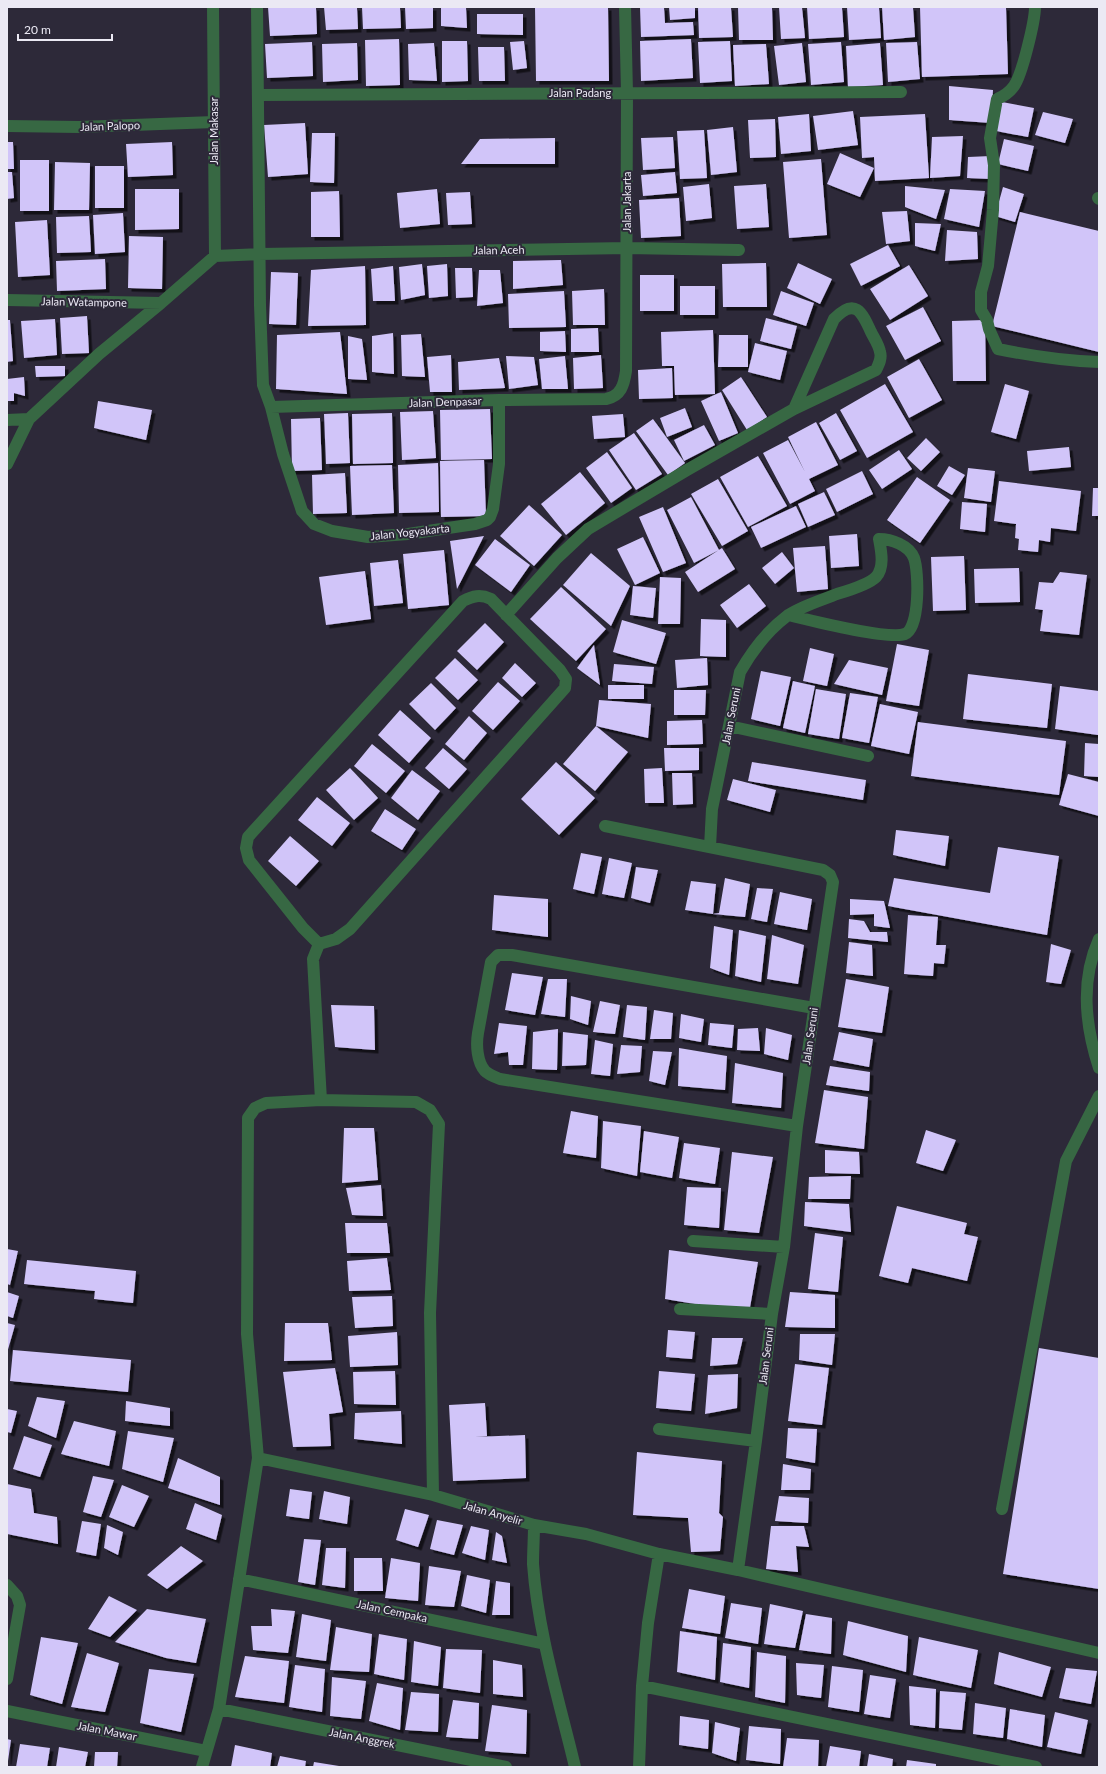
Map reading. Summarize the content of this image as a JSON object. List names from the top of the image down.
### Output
{
  "streets": {
    "street": [
      "Jalan Padang",
      "Jalan Palopo",
      "Jalan Makasar",
      "Jalan Jakarta",
      "Jalan Aceh",
      "Jalan Watampone",
      "Jalan Denpasar",
      "Jalan Yogyakarta",
      "Jalan Seruni",
      "Jalan Anyelir",
      "Jalan Cempaka",
      "Jalan Mawar",
      "Jalan Anggrek"
    ]
  },
  "crossings": [
    ["Jalan Padang", "Jalan Jakarta"],
    ["Jalan Palopo", "Jalan Makasar"],
    ["Jalan Jakarta", "Jalan Aceh"],
    ["Jalan Jakarta", "Jalan Denpasar"],
    ["Jalan Denpasar", "Jalan Yogyakarta"],
    ["Jalan Anyelir", "Jalan Cempaka"]
  ],
  "scale_bar": "20 m"
}
